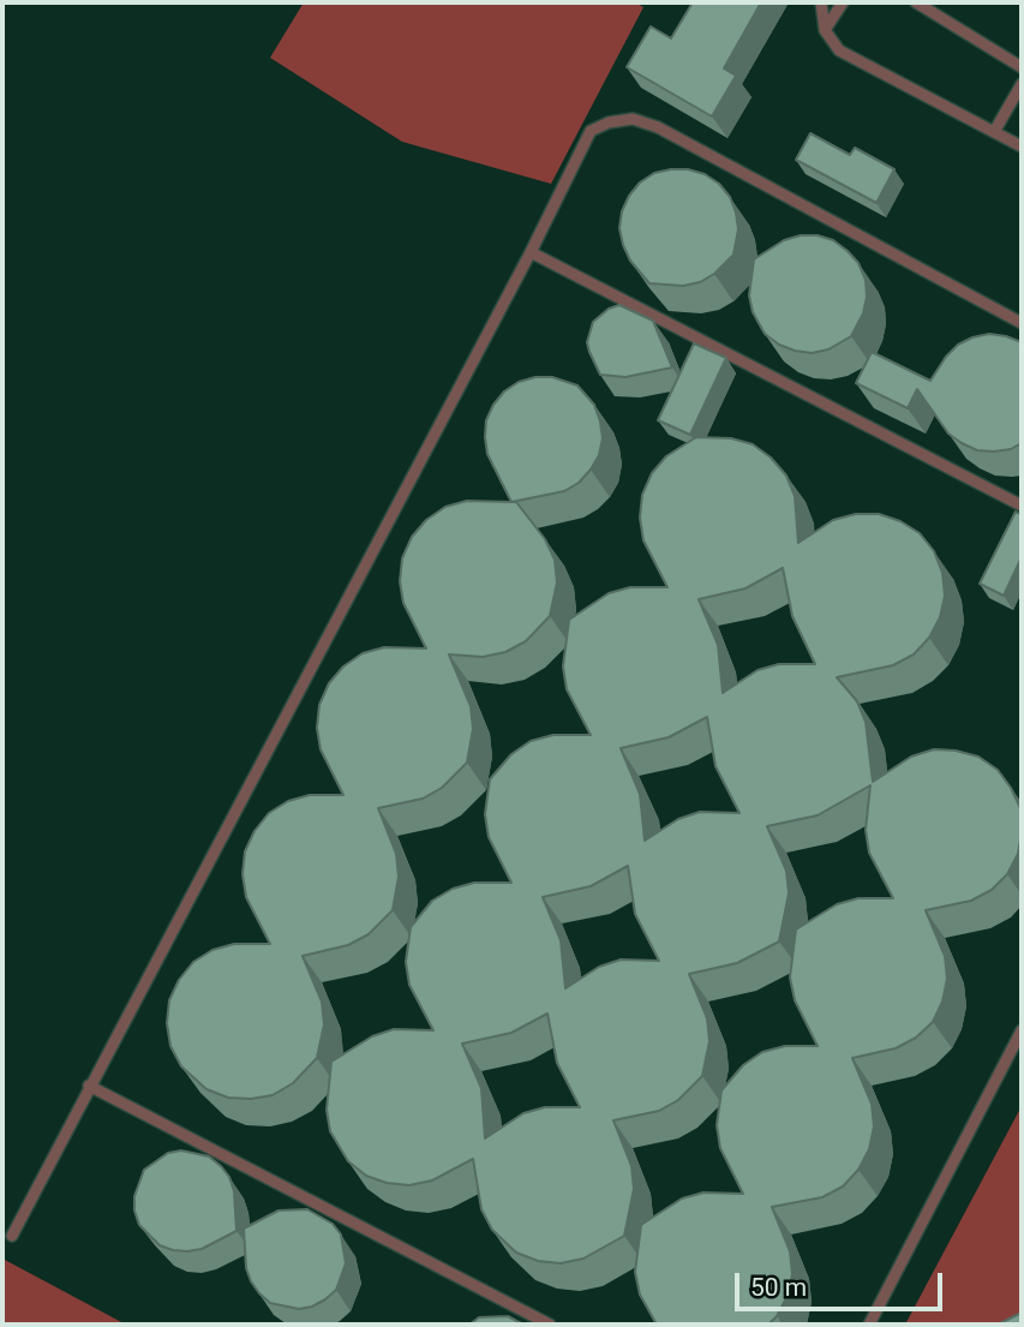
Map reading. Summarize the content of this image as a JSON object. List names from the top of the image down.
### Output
{
  "scale_bar": "50 m"
}
